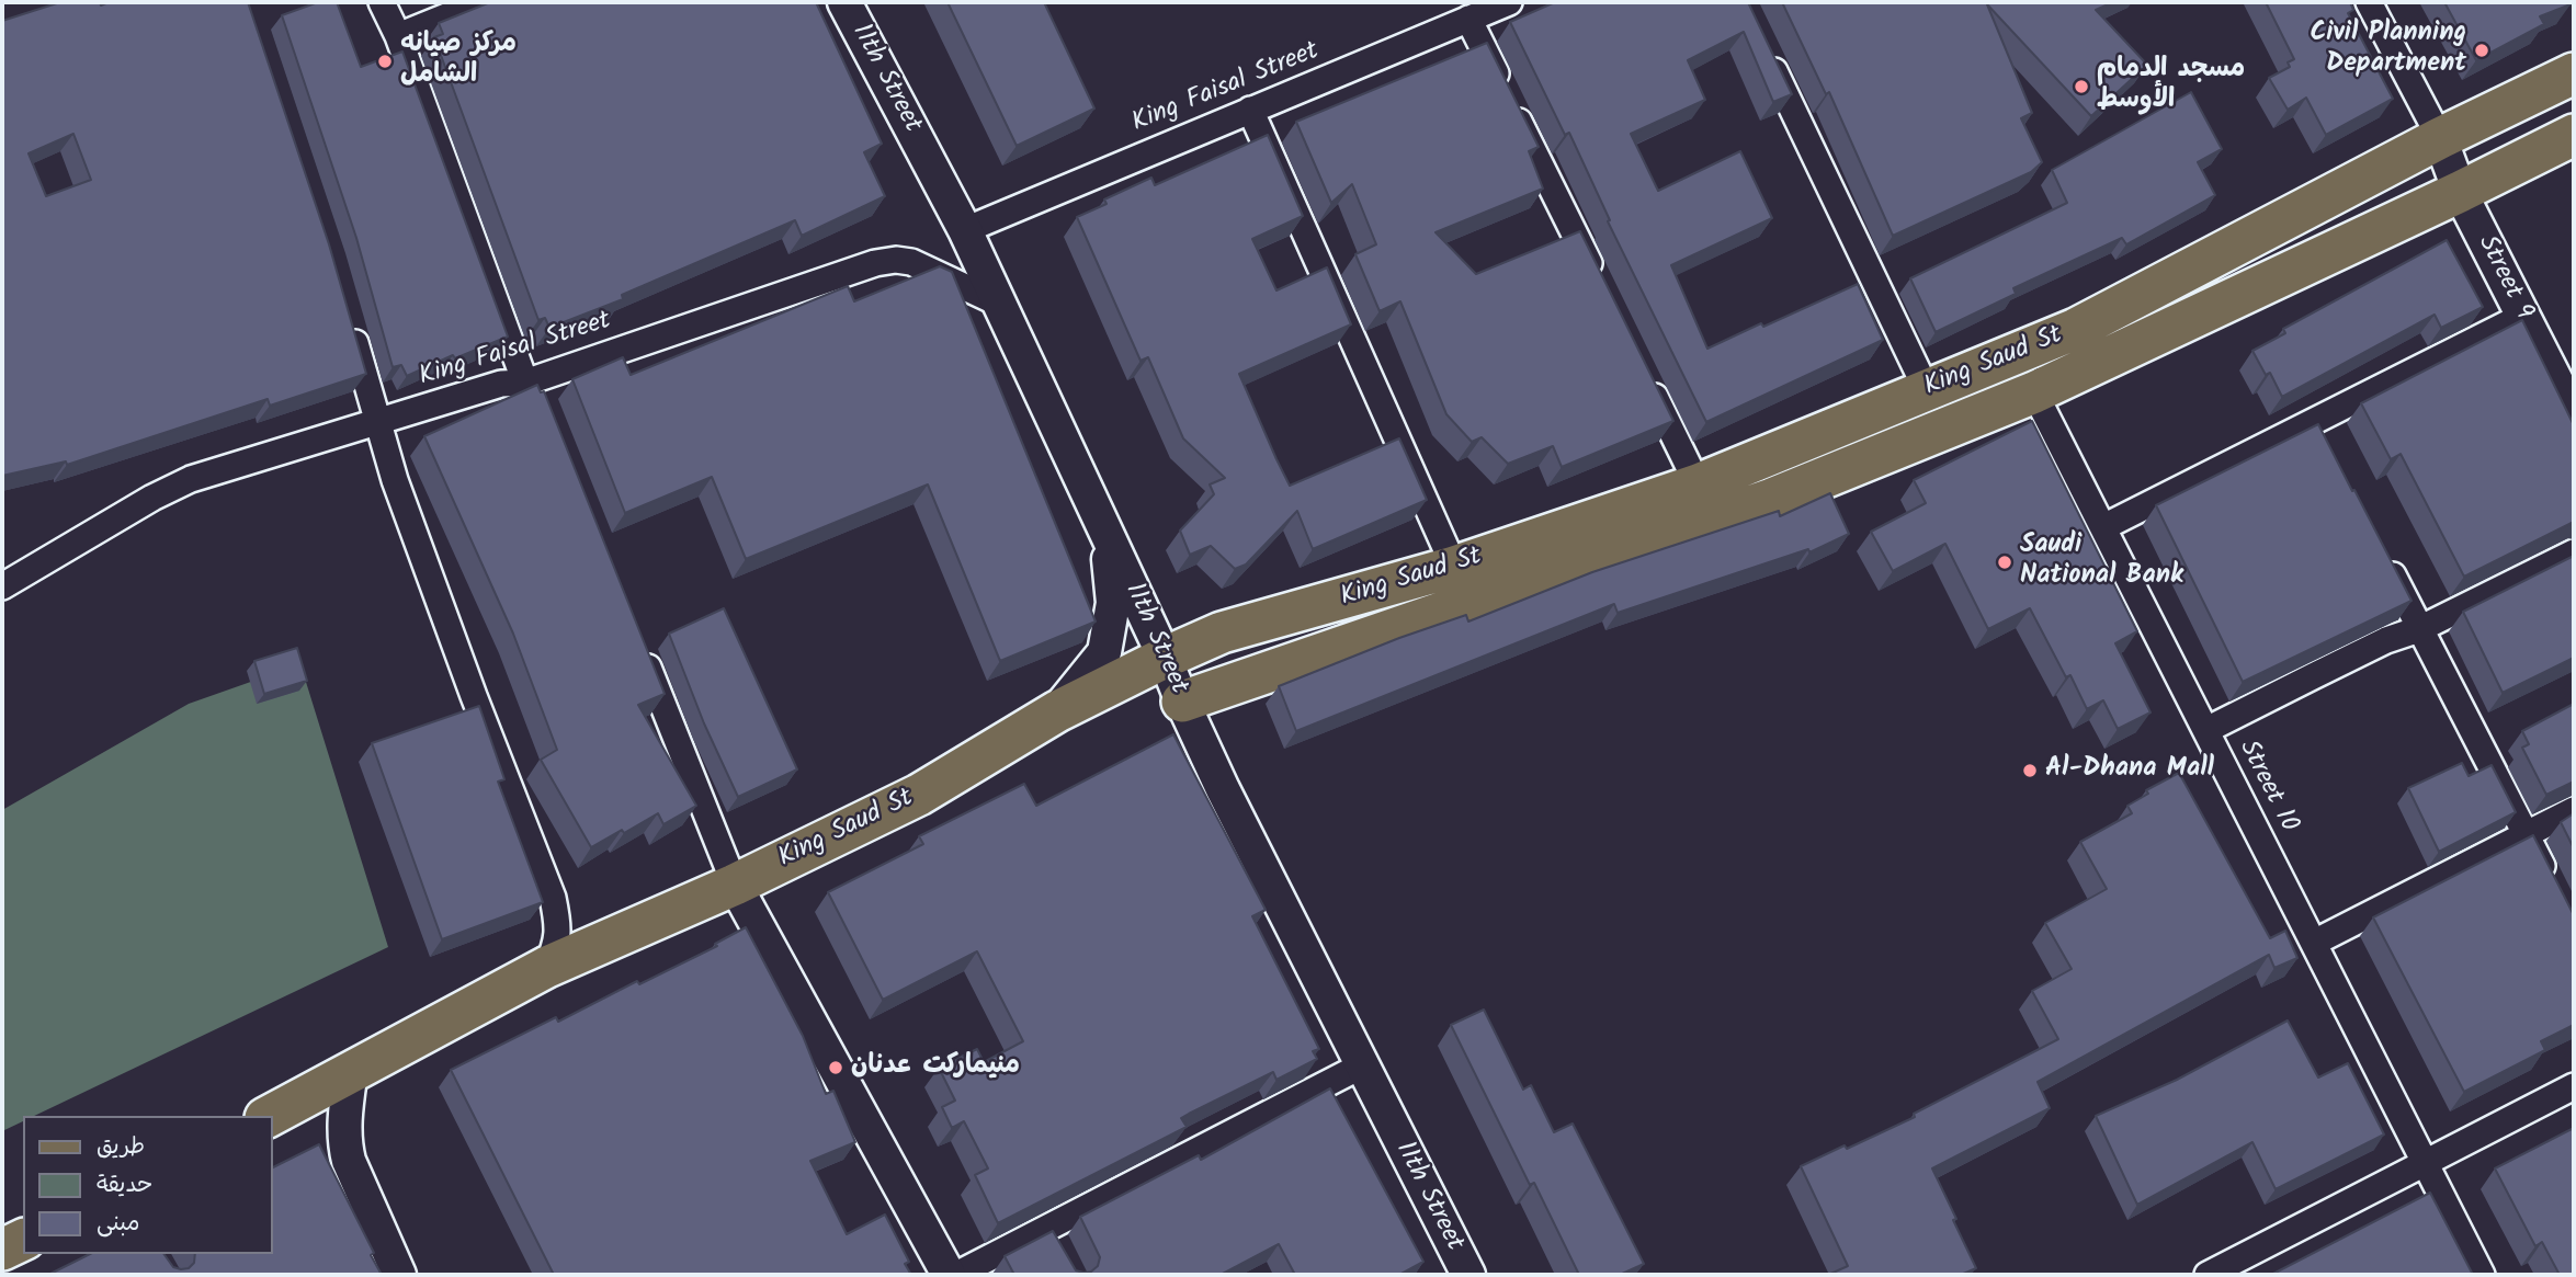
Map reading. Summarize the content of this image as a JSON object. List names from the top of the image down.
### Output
{
  "streets": {
    "main road": ["King Saud St"],
    "street": [
      "11th Street",
      "King Faisal Street",
      "Street 9",
      "Street 10"
    ]
  },
  "crossings": [
    ["11th Street", "King Faisal Street"],
    ["11th Street", "King Saud St"],
    ["Street 9", "King Saud St"],
    ["King Saud St", "Street 10"]
  ],
  "places": [
    "Civil Planning Department",
    "مركز صيانه الشامل",
    "مسجد الدمام الأوسط",
    "Saudi National Bank",
    "Al-Dhana Mall",
    "منيماركت عدنان"
  ],
  "legend": ["طريق", "حديقة", "مبنى"]
}
